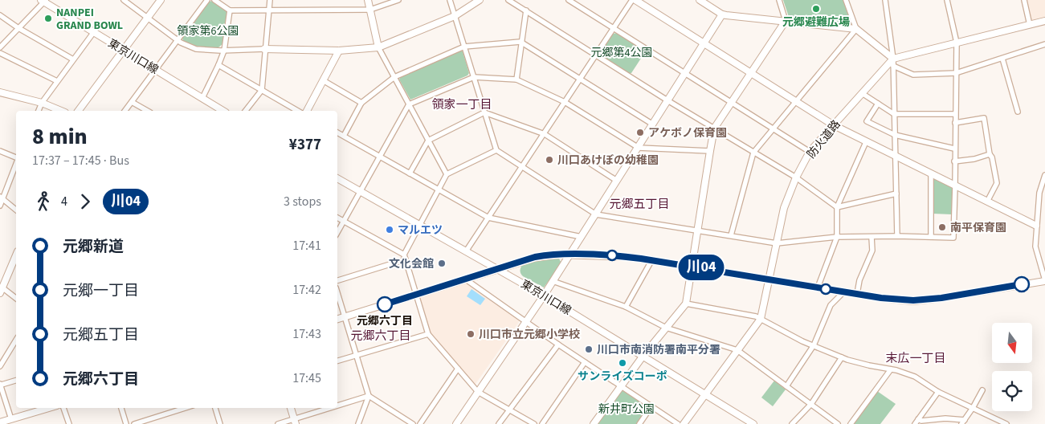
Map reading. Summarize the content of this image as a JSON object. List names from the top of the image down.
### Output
{
  "streets": {
    "street": ["東京川口線", "防火道路"]
  },
  "crossings": [
    ["東京川口線", "防火道路"]
  ],
  "districts": [
    "領家一丁目",
    "元郷五丁目",
    "元郷六丁目",
    "末広一丁目"
  ],
  "parks": ["領家第6公園", "元郷第4公園", "新井町公園"],
  "places": [
    "元郷避難広場",
    "NANPEI GRAND BOWL",
    "アケボノ保育園",
    "川口あけぼの幼稚園",
    "南平保育園",
    "マルエツ",
    "文化会館",
    "元郷六丁目",
    "川口市立元郷小学校",
    "川口市南消防署南平分署",
    "サンライズコーポ"
  ],
  "lines": ["bus line 川04"],
  "north": "bottom",
  "page": {
    "on_map": "川04",
    "heading": ["8 min", "17:37 – 17:45 · Bus", "¥377"],
    "legs": ["4", "川04", "3 stops"],
    "list": [
      {
        "name": "元郷新道",
        "value": "17:41"
      },
      {
        "name": "元郷一丁目",
        "value": "17:42"
      },
      {
        "name": "元郷五丁目",
        "value": "17:43"
      },
      {
        "name": "元郷六丁目",
        "value": "17:45"
      }
    ]
  }
}
